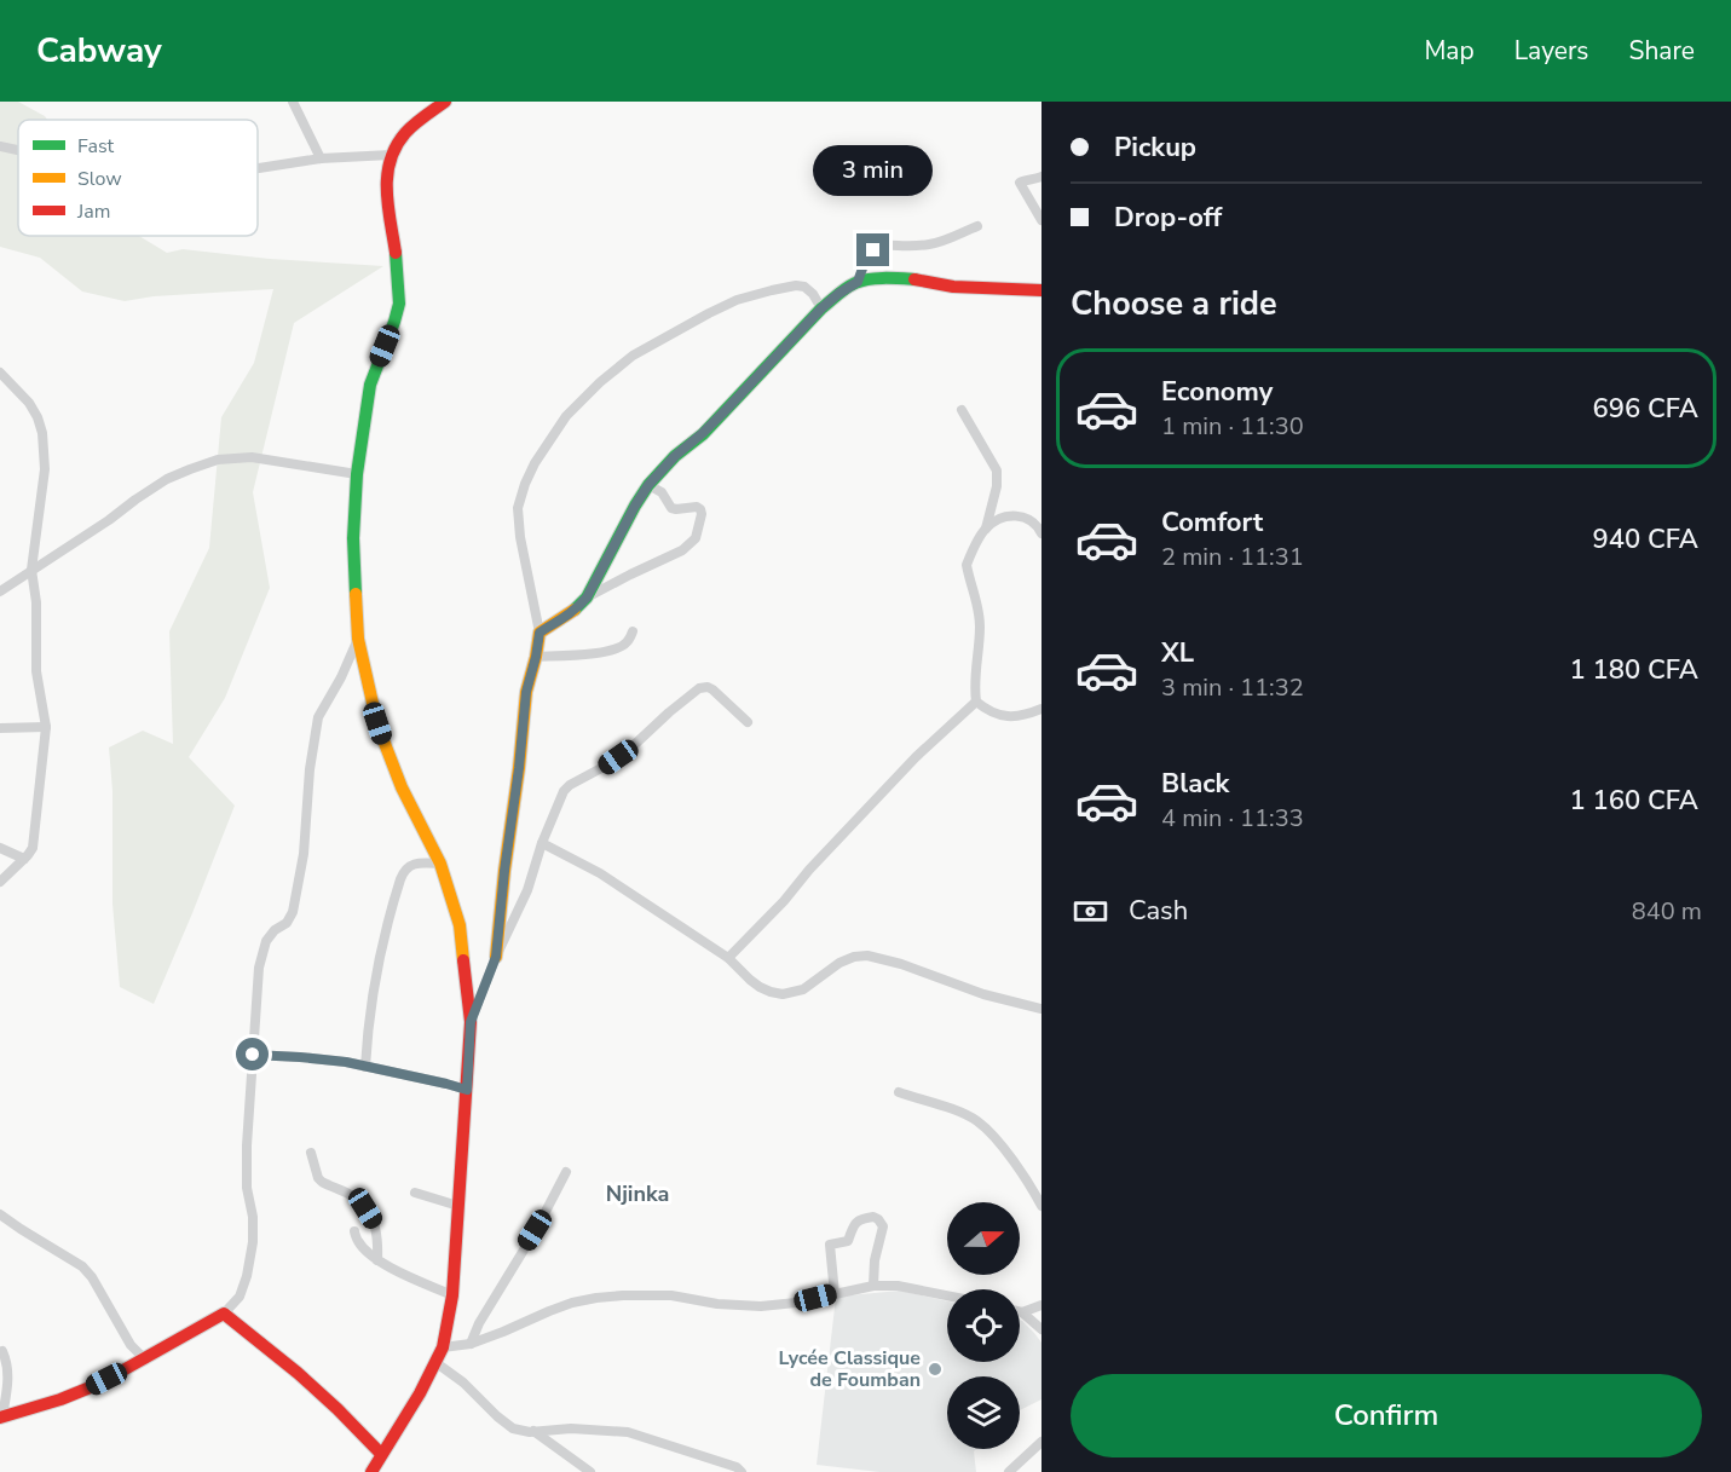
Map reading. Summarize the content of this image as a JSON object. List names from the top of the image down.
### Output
{
  "districts": ["Njinka"],
  "places": ["Lycée Classique de Foumban"],
  "legend": ["Fast", "Slow", "Jam"],
  "north": "right",
  "page": {
    "header": "Cabway",
    "nav": ["Map", "Layers", "Share"],
    "banner": ["Pickup", "Drop-off"],
    "bubble": "3 min",
    "heading": "Choose a ride",
    "list": [
      {
        "name": "Economy",
        "note": "1 min · 11:30",
        "value": "696 CFA"
      },
      {
        "name": "Comfort",
        "note": "2 min · 11:31",
        "value": "940 CFA"
      },
      {
        "name": "XL",
        "note": "3 min · 11:32",
        "value": "1 180 CFA"
      },
      {
        "name": "Black",
        "note": "4 min · 11:33",
        "value": "1 160 CFA"
      }
    ],
    "pay": ["Cash", "840 m"],
    "buttons": "Confirm"
  }
}
